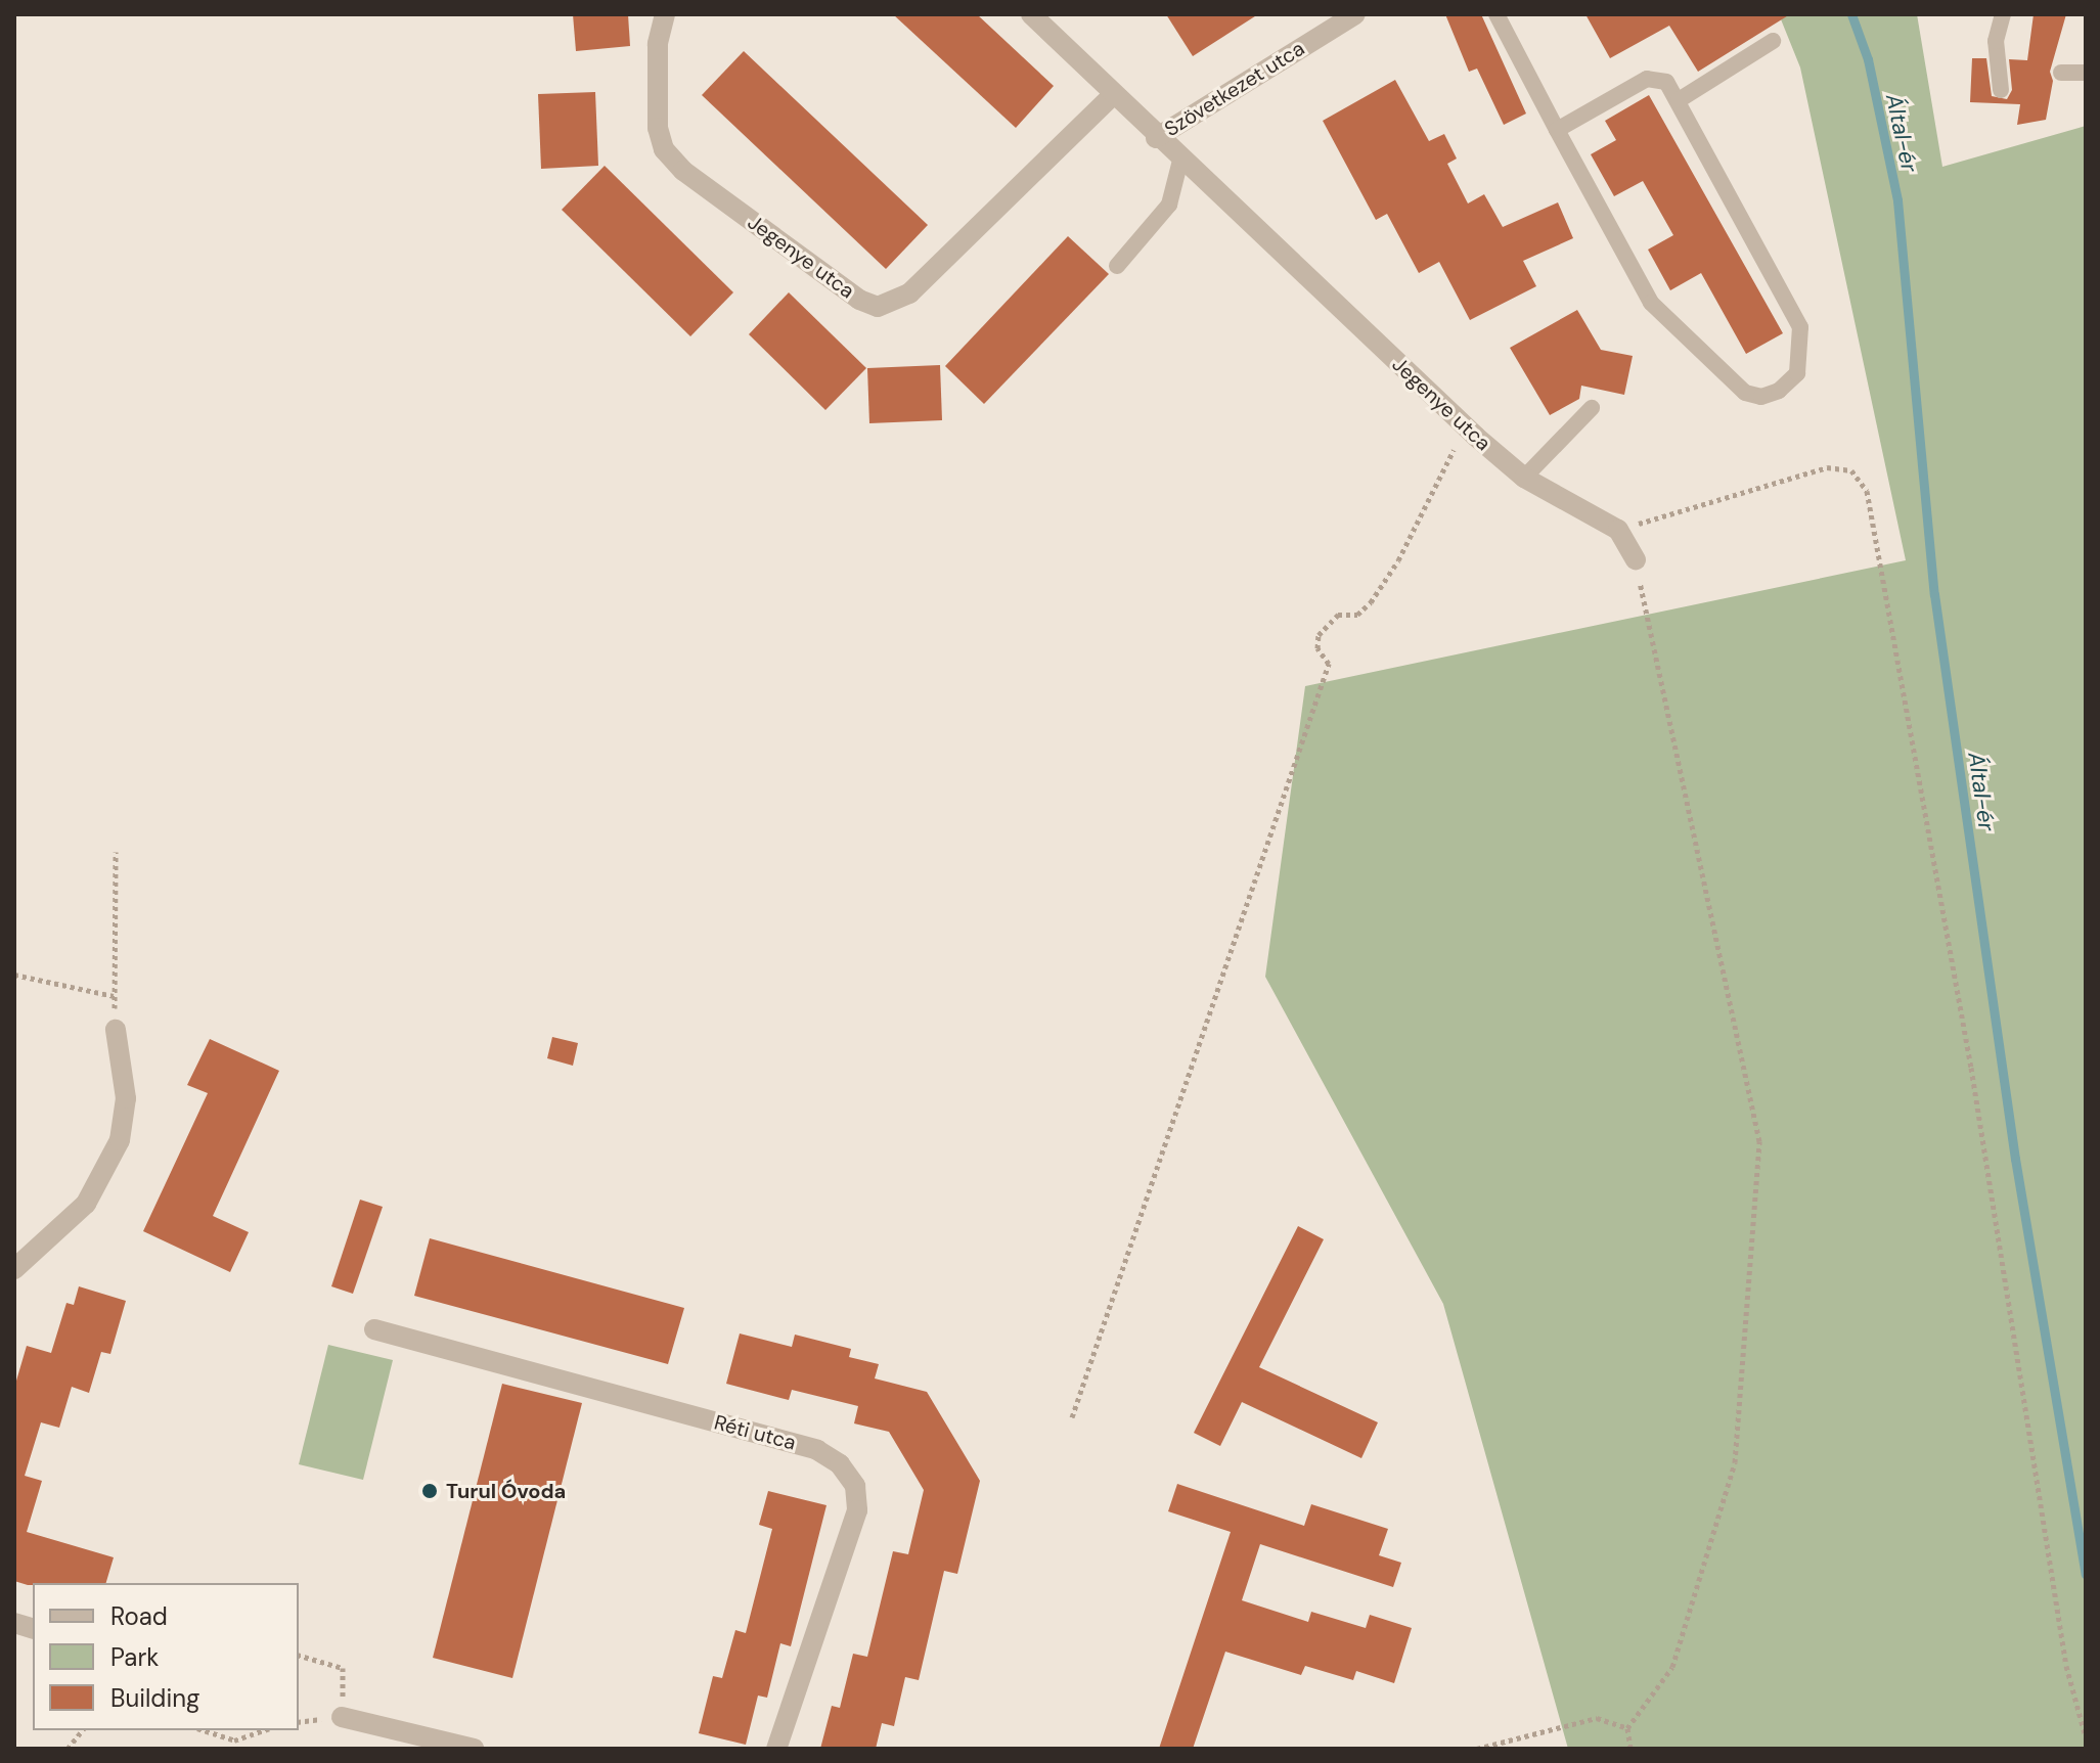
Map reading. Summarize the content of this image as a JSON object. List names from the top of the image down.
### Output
{
  "streets": {
    "street": ["Szövetkezet utca", "Jegenye utca", "Réti utca"]
  },
  "crossings": [
    ["Szövetkezet utca", "Jegenye utca"]
  ],
  "water": ["Által-ér"],
  "places": ["Turul Óvoda"],
  "legend": ["Road", "Park", "Building"]
}
